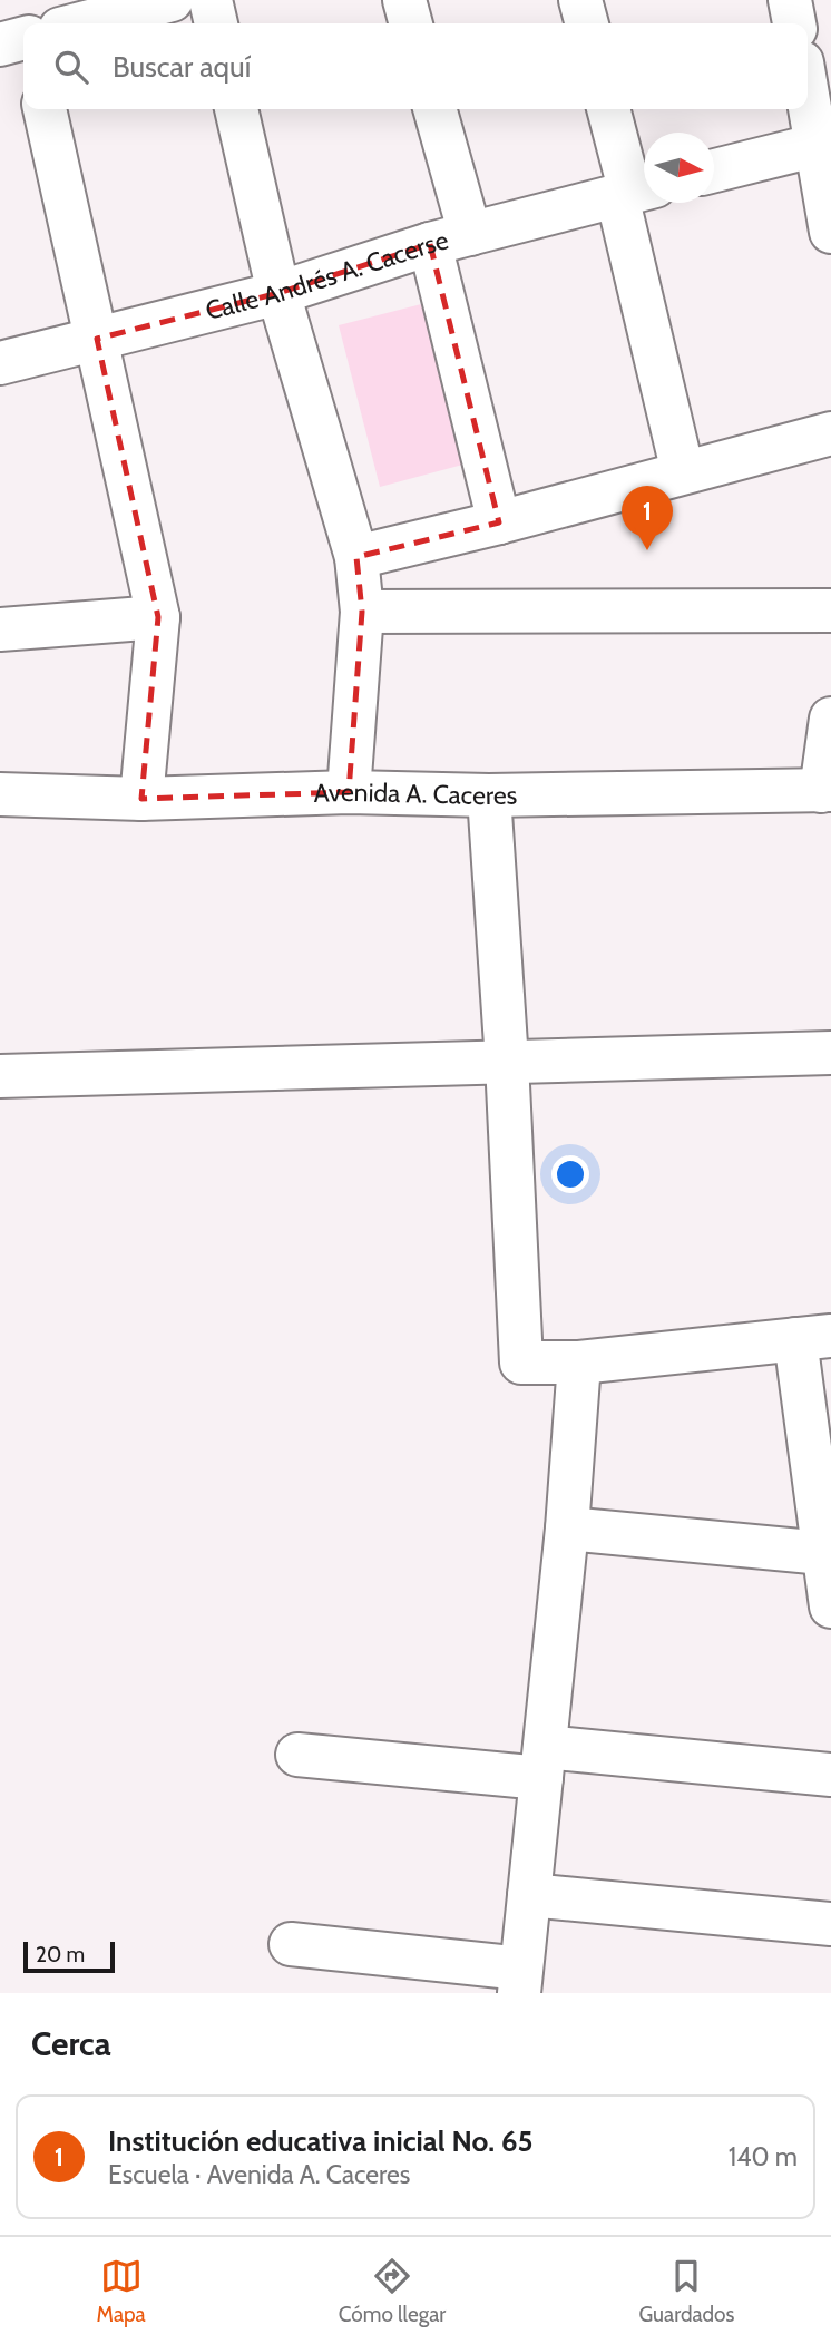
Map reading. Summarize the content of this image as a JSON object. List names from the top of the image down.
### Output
{
  "streets": {
    "street": ["Calle Andrés A. Cacerse", "Avenida A. Caceres"]
  },
  "scale_bar": "20 m",
  "north": "right",
  "page": {
    "search": "Buscar aquí",
    "pins": "1",
    "scale": "20 m",
    "heading": "Cerca",
    "list": [
      {
        "mark": "1",
        "name": "Institución educativa inicial No. 65",
        "note": "Escuela · Avenida A. Caceres",
        "value": "140 m"
      }
    ],
    "nav": ["Mapa", "Cómo llegar", "Guardados"]
  }
}
